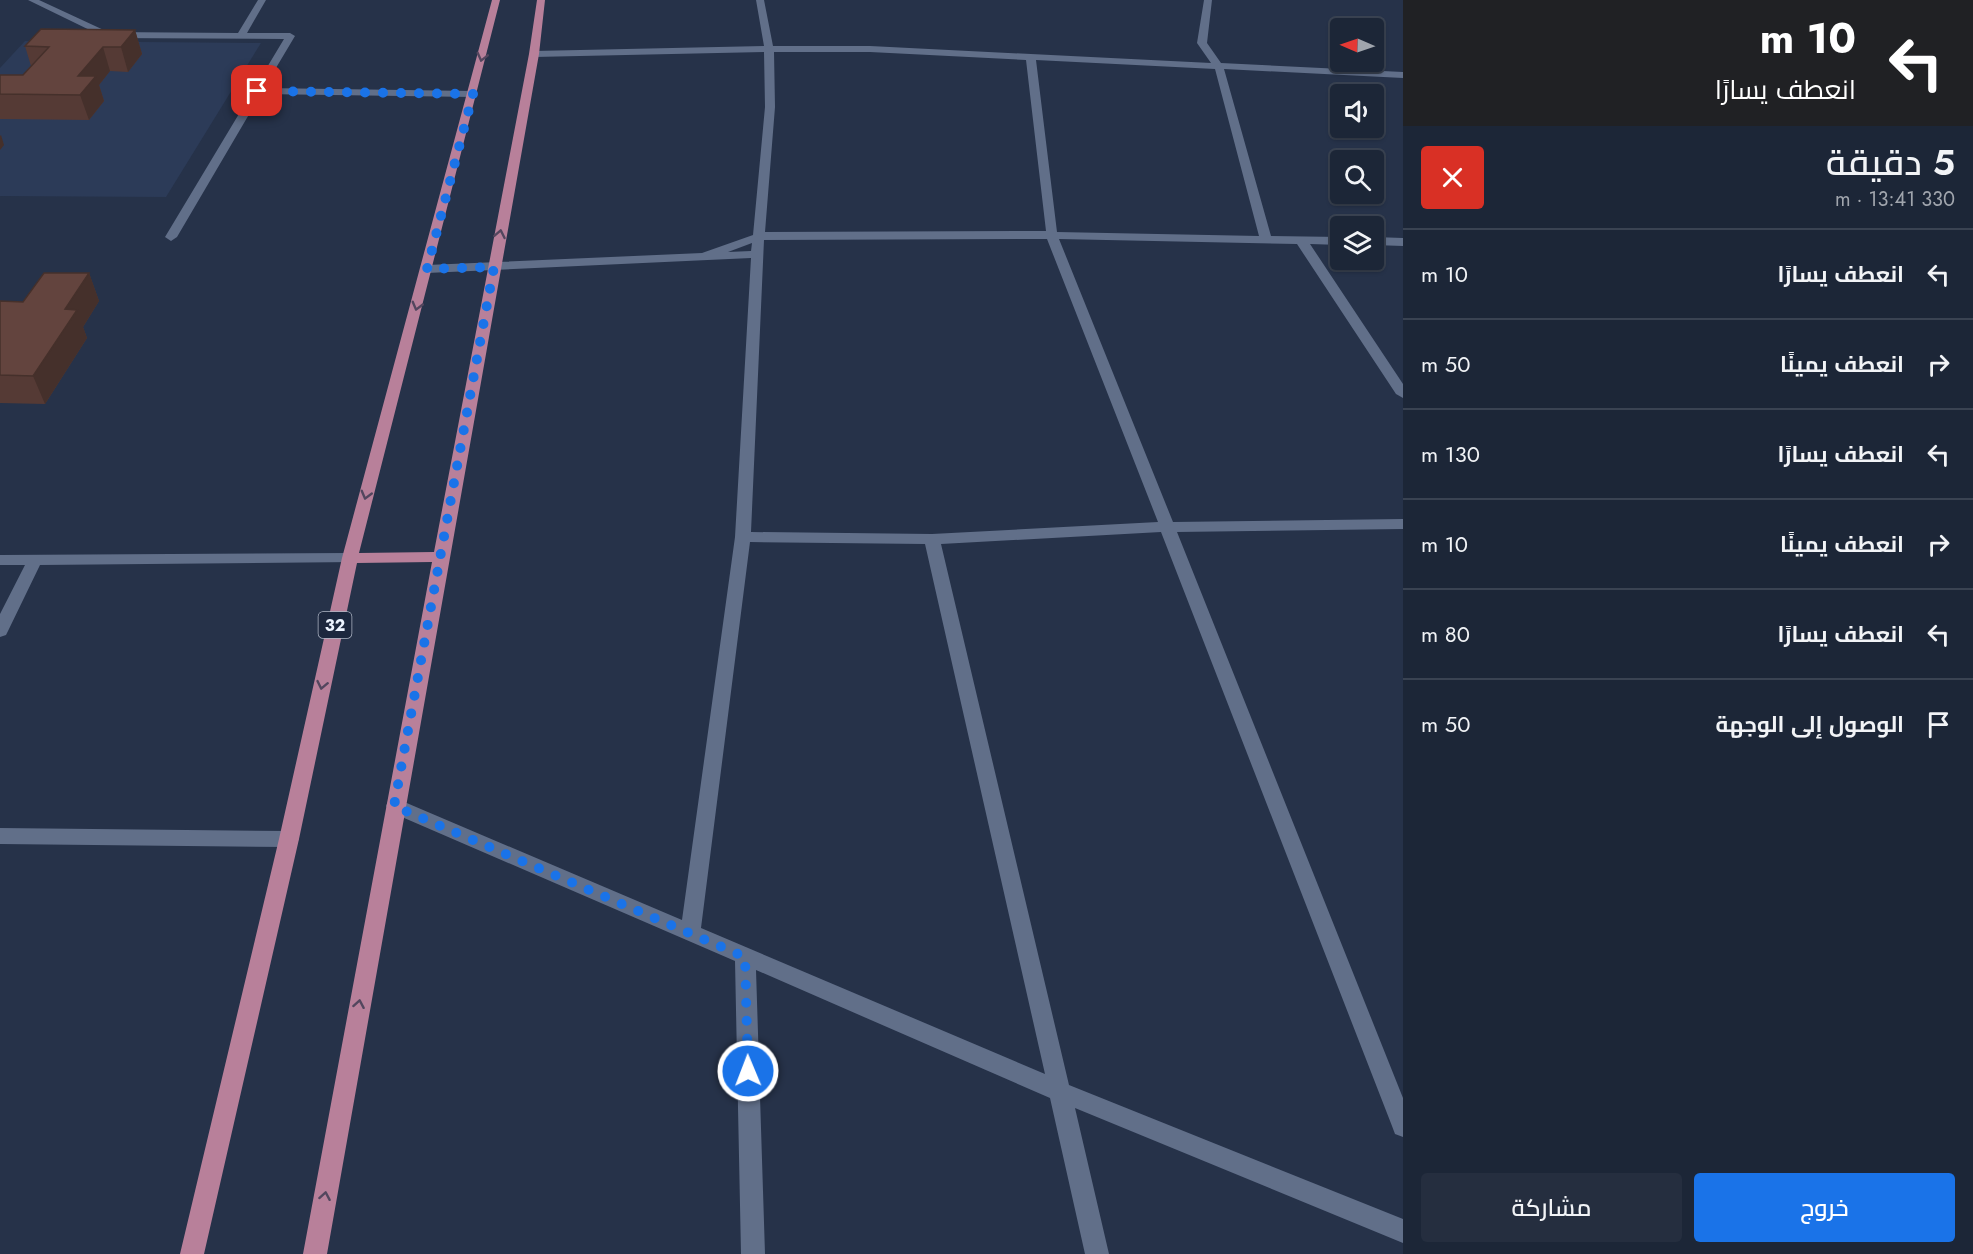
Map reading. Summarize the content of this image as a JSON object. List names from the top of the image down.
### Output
{
  "streets": {
    "main road": ["32"]
  },
  "north": "left",
  "page": {
    "turn": ["10 m", "انعطف يسارًا"],
    "heading": ["5 دقيقة", "330 m · 13:41"],
    "list": [
      {
        "name": "انعطف يسارًا",
        "value": "10 m"
      },
      {
        "name": "انعطف يمينًا",
        "value": "50 m"
      },
      {
        "name": "انعطف يسارًا",
        "value": "130 m"
      },
      {
        "name": "انعطف يمينًا",
        "value": "10 m"
      },
      {
        "name": "انعطف يسارًا",
        "value": "80 m"
      },
      {
        "name": "الوصول إلى الوجهة",
        "value": "50 m"
      }
    ],
    "buttons": ["خروج", "مشاركة"]
  }
}
